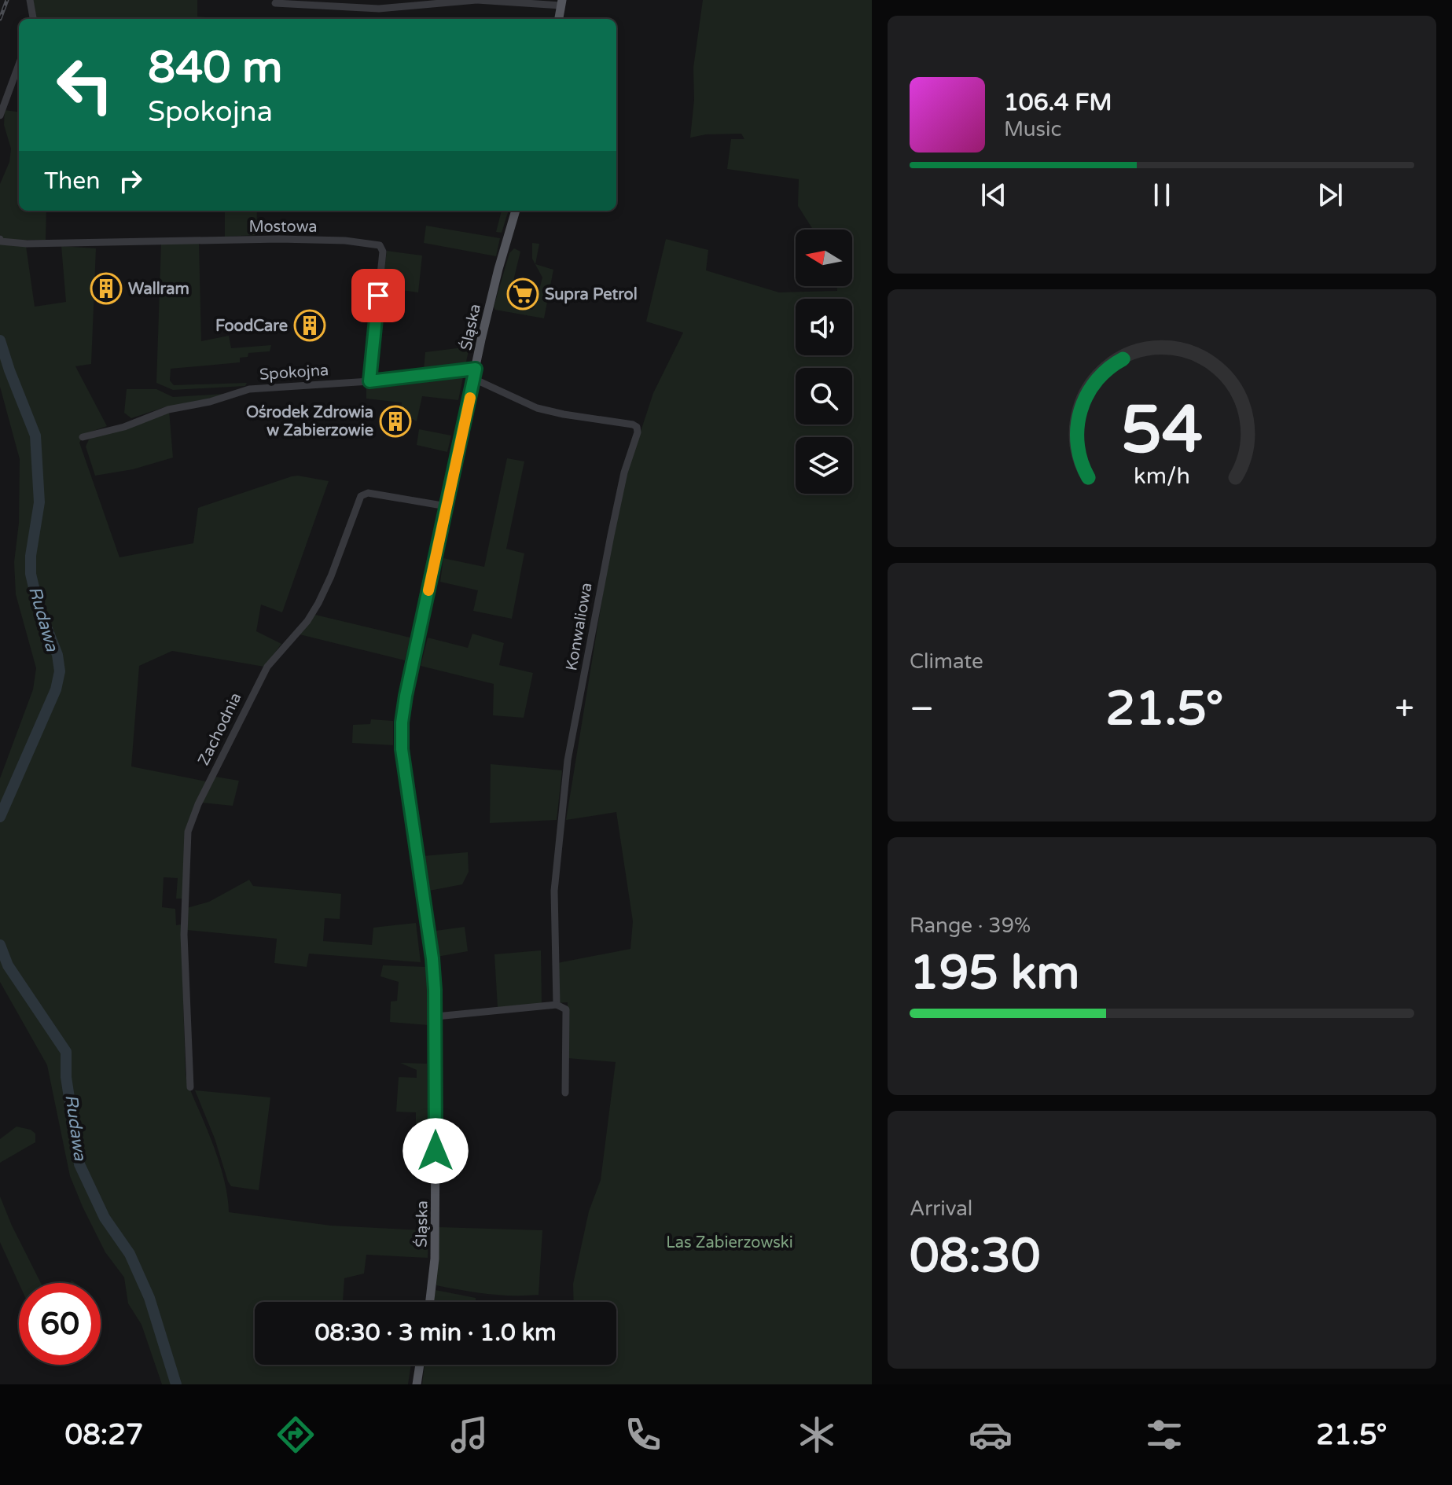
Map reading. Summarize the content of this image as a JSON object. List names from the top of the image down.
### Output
{
  "streets": {
    "main road": ["Śląska"],
    "street": [
      "Mostowa",
      "Spokojna",
      "Konwaliowa",
      "Zachodnia"
    ]
  },
  "crossings": [
    ["Mostowa", "Spokojna"],
    ["Śląska", "Spokojna"],
    ["Śląska", "Konwaliowa"],
    ["Śląska", "Zachodnia"],
    ["Spokojna", "Konwaliowa"]
  ],
  "water": ["Rudawa"],
  "parks": ["Las Zabierzowski"],
  "places": {
    "building": ["Wallram", "FoodCare", "Ośrodek Zdrowia w Zabierzowie"],
    "supermarket": ["Supra Petrol"]
  },
  "north": "left",
  "page": {
    "turn": ["840 m", "Spokojna"],
    "song": ["106.4 FM", "Music"],
    "then": "Then",
    "tile": [
      "Climate",
      ["Range · 39%", "195 km"],
      ["Arrival", "08:30"]
    ],
    "heat": ["−", "21.5°", "+"],
    "limit": "60",
    "trip": "08:30 · 3 min · 1.0 km",
    "tabs": ["08:27", "21.5°"],
    "gauge": ["54", "km/h"]
  }
}
